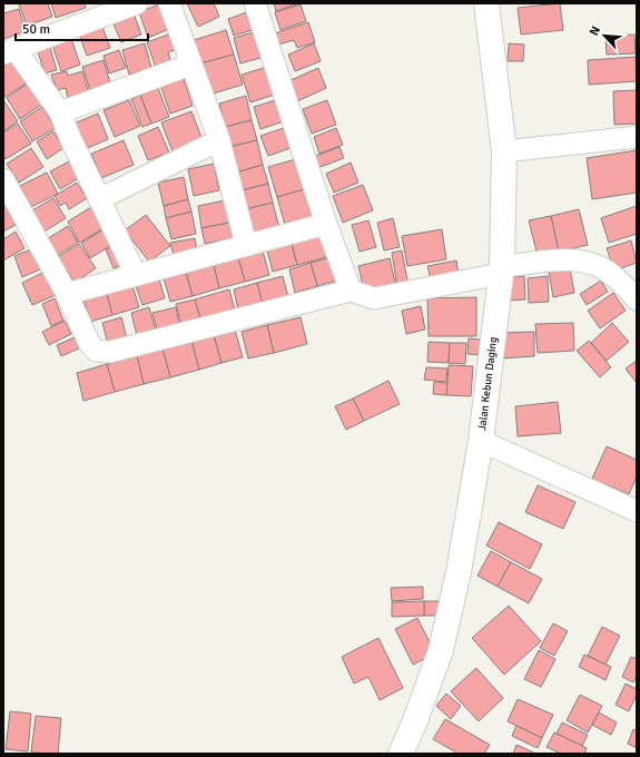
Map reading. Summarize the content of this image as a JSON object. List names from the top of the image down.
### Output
{
  "streets": {
    "street": ["Jalan Kebun Daging"]
  },
  "scale_bar": "50 m",
  "north": "top left"
}
